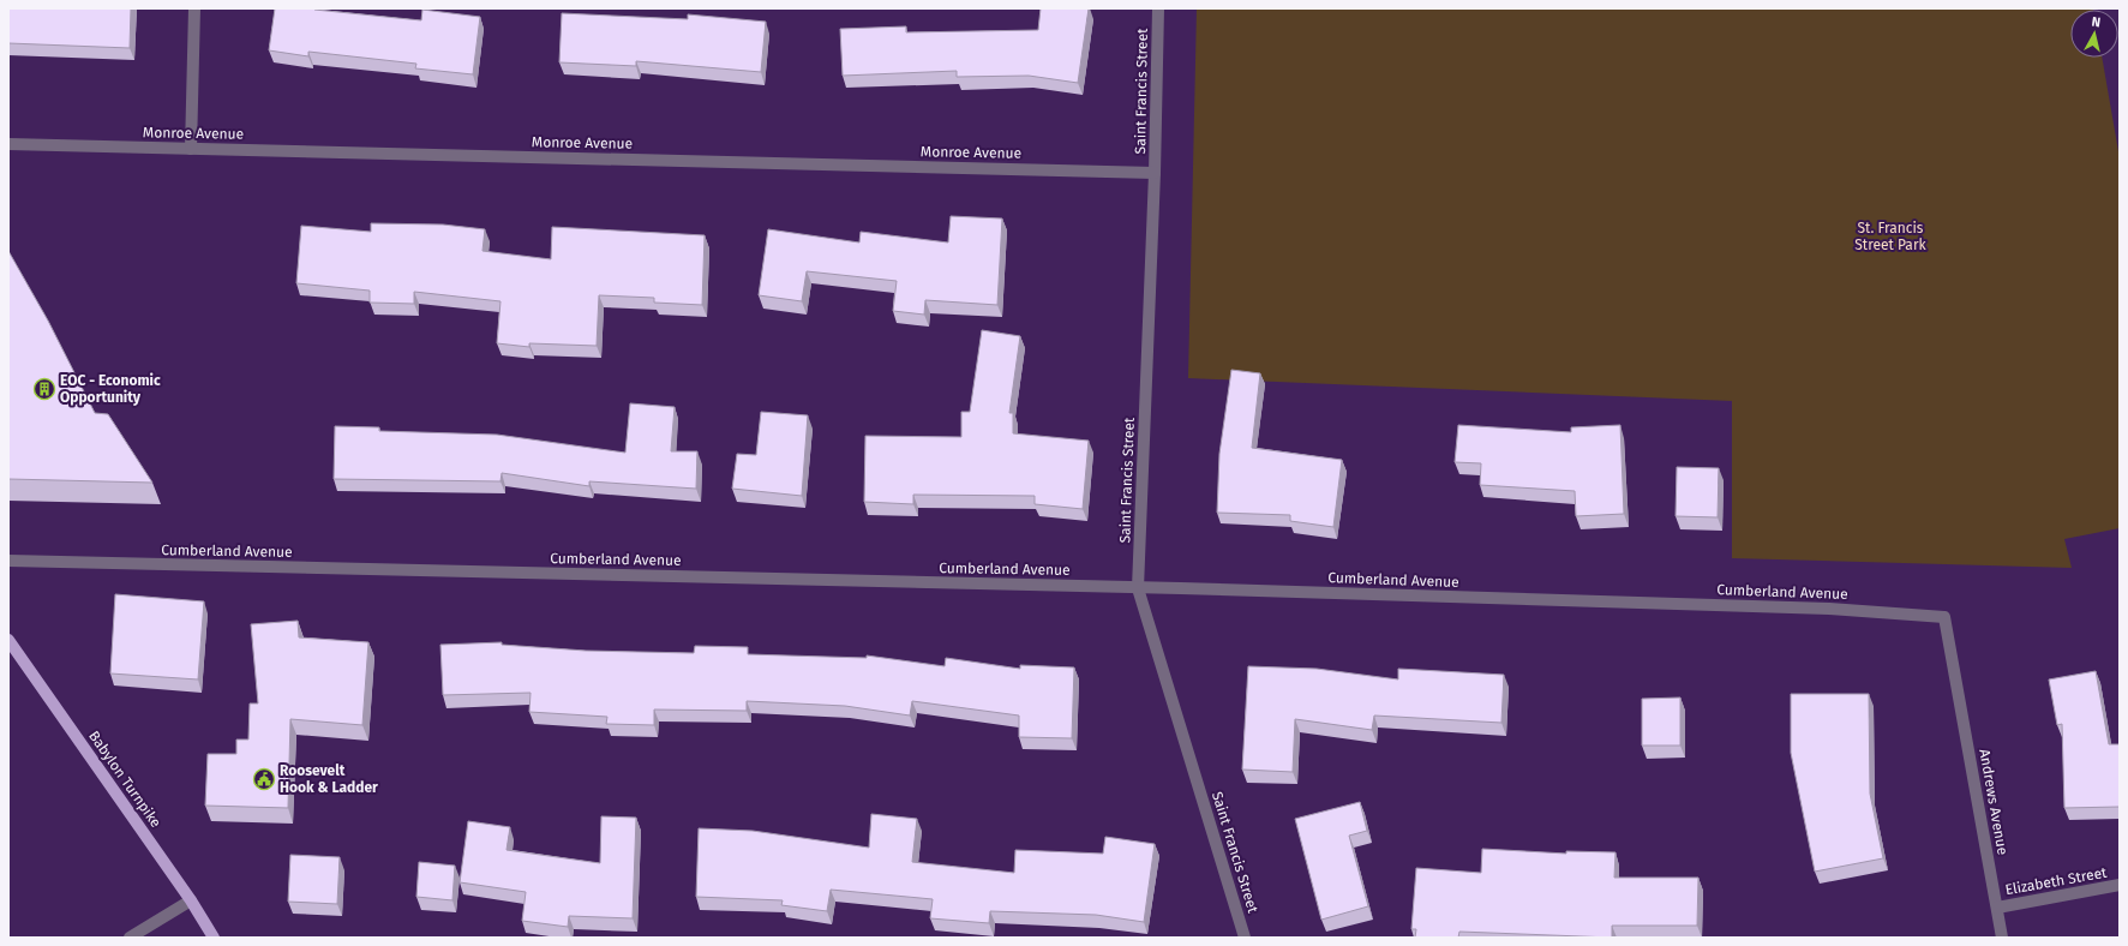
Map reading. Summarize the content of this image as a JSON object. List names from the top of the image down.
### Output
{
  "streets": {
    "main road": ["Babylon Turnpike"],
    "street": [
      "Saint Francis Street",
      "Monroe Avenue",
      "Cumberland Avenue",
      "Andrews Avenue",
      "Elizabeth Street"
    ]
  },
  "crossings": [
    ["Saint Francis Street", "Monroe Avenue"],
    ["Saint Francis Street", "Cumberland Avenue"],
    ["Cumberland Avenue", "Andrews Avenue"],
    ["Andrews Avenue", "Elizabeth Street"]
  ],
  "parks": ["St. Francis Street Park"],
  "places": {
    "building": ["EOC - Economic Opportunity"],
    "public building": ["Roosevelt Hook & Ladder"]
  },
  "north": "top"
}
